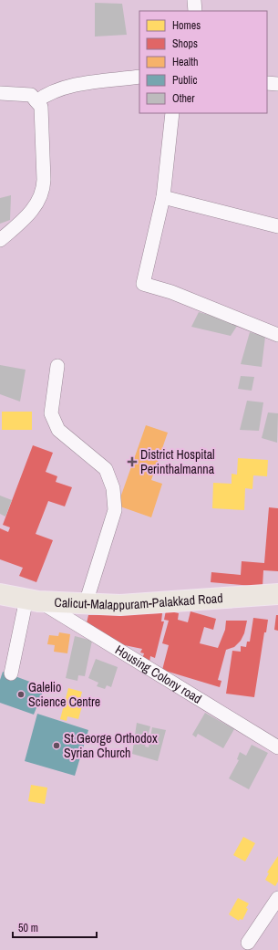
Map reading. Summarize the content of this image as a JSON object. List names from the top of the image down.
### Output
{
  "streets": {
    "highway": ["Calicut-Malappuram-Palakkad Road"],
    "street": ["Housing Colony road"]
  },
  "crossings": [
    ["Calicut-Malappuram-Palakkad Road", "Housing Colony road"]
  ],
  "places": {
    "health": ["District Hospital Perinthalmanna"],
    "other": ["Galelio Science Centre", "St.George Orthodox Syrian Church"]
  },
  "legend": [
    "Homes",
    "Shops",
    "Health",
    "Public",
    "Other"
  ],
  "scale_bar": "50 m"
}
